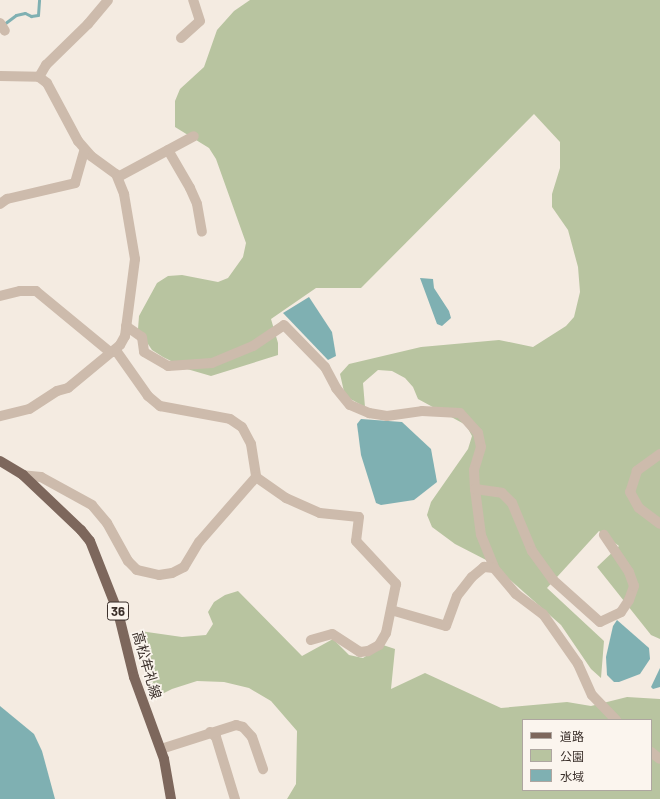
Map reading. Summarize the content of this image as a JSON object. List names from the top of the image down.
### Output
{
  "streets": {
    "main road": ["36", "高松牟礼線"]
  },
  "legend": ["道路", "公園", "水域"]
}
